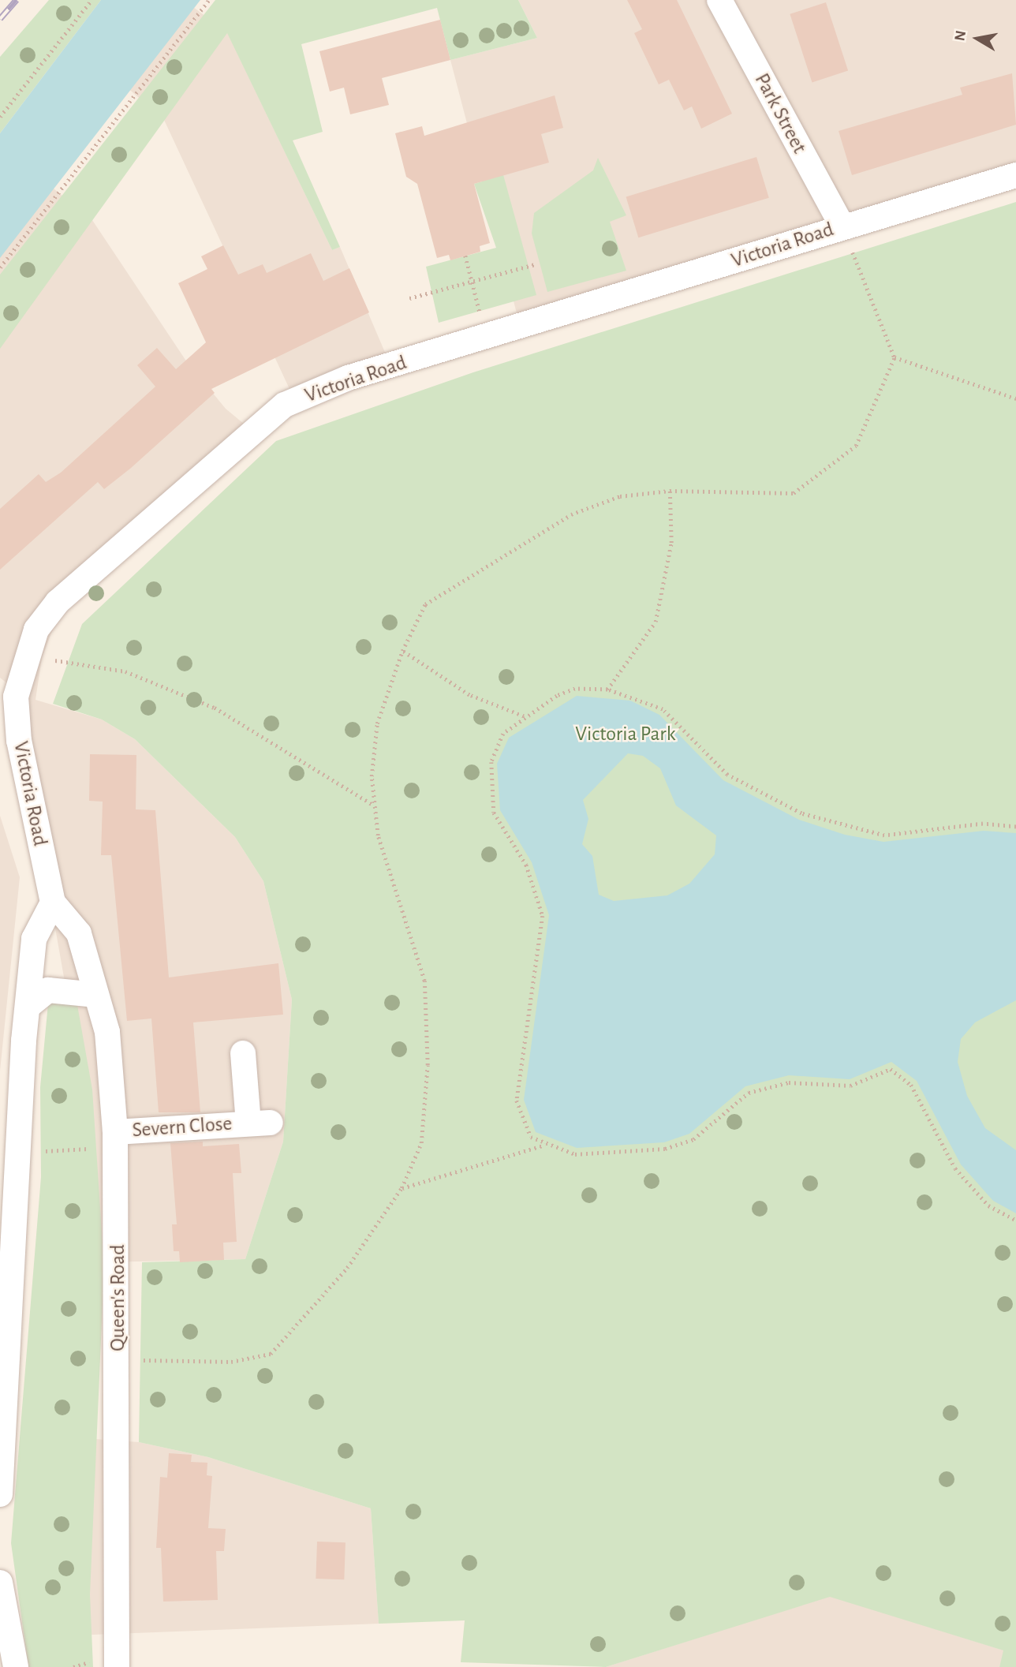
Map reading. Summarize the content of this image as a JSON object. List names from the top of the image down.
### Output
{
  "streets": {
    "street": [
      "Park Street",
      "Victoria Road",
      "Severn Close",
      "Queen's Road"
    ]
  },
  "crossings": [
    ["Park Street", "Victoria Road"],
    ["Victoria Road", "Queen's Road"],
    ["Severn Close", "Queen's Road"]
  ],
  "parks": ["Victoria Park"],
  "north": "left"
}
